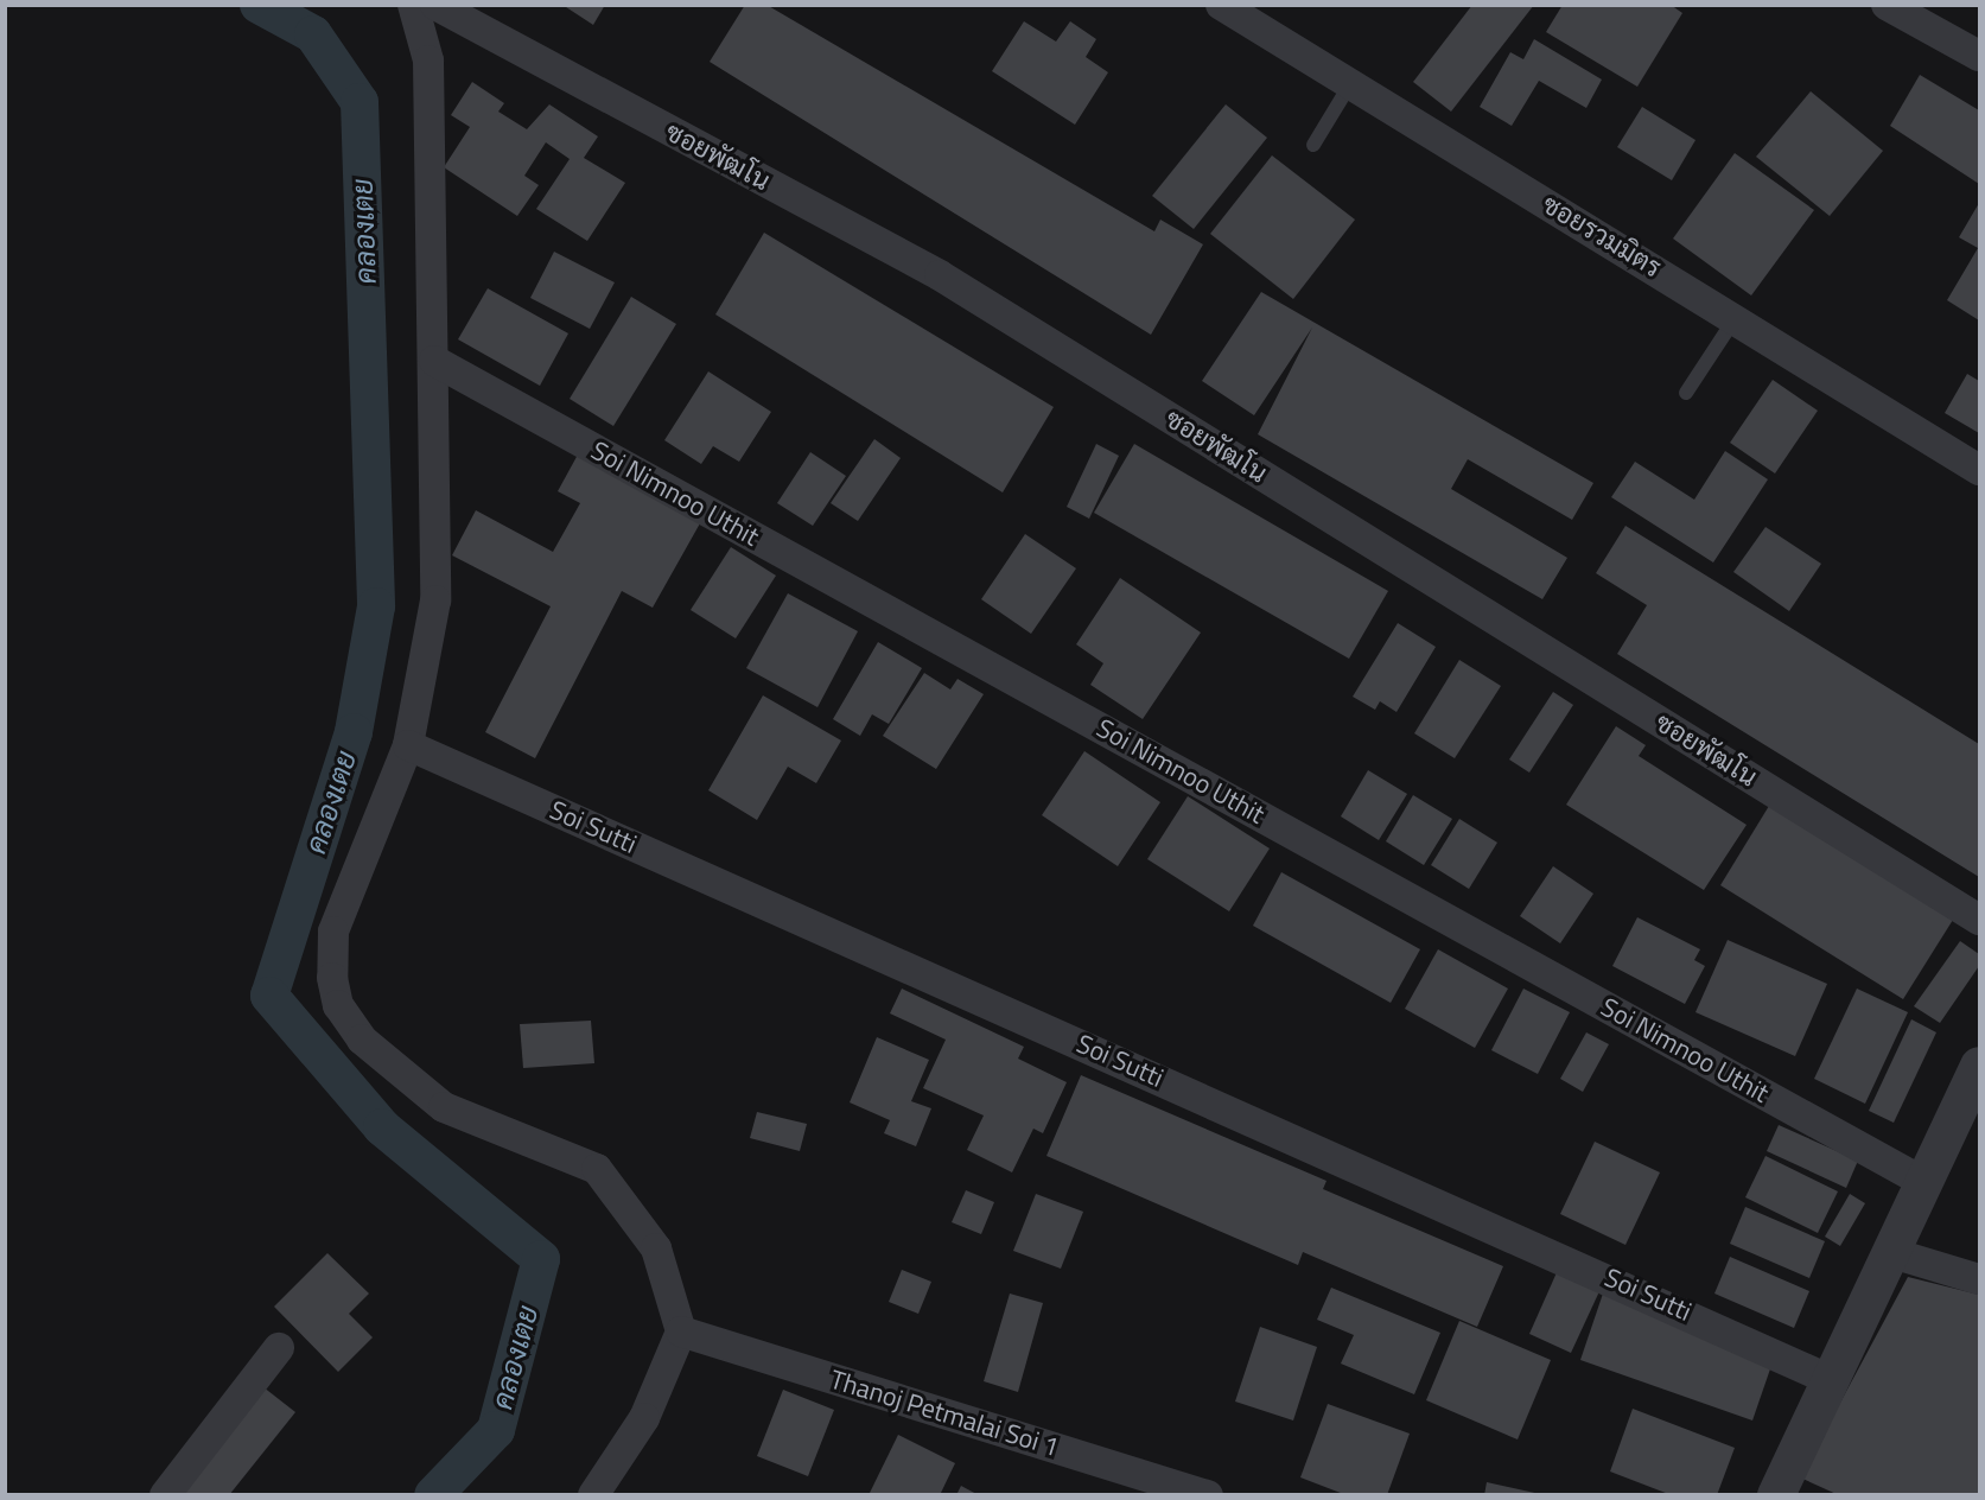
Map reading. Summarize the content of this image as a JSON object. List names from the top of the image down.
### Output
{
  "streets": {
    "street": [
      "ซอยพัฒโน",
      "ซอยรวมมิตร",
      "Soi Nimnoo Uthit",
      "Soi Sutti",
      "Thanoj Petmalai Soi 1"
    ]
  },
  "water": ["คลองเตย"]
}
